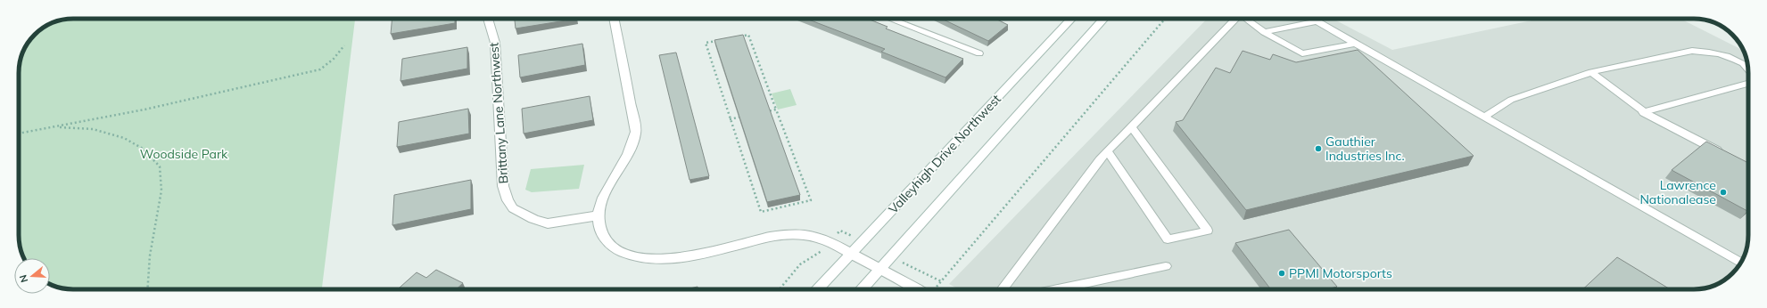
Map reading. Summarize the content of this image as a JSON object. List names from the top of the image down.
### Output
{
  "streets": {
    "street": ["Brittany Lane Northwest", "Valleyhigh Drive Northwest"]
  },
  "parks": ["Woodside Park"],
  "places": ["Gauthier Industries Inc.", "Lawrence Nationalease", "PPMI Motorsports"],
  "north": "left"
}
